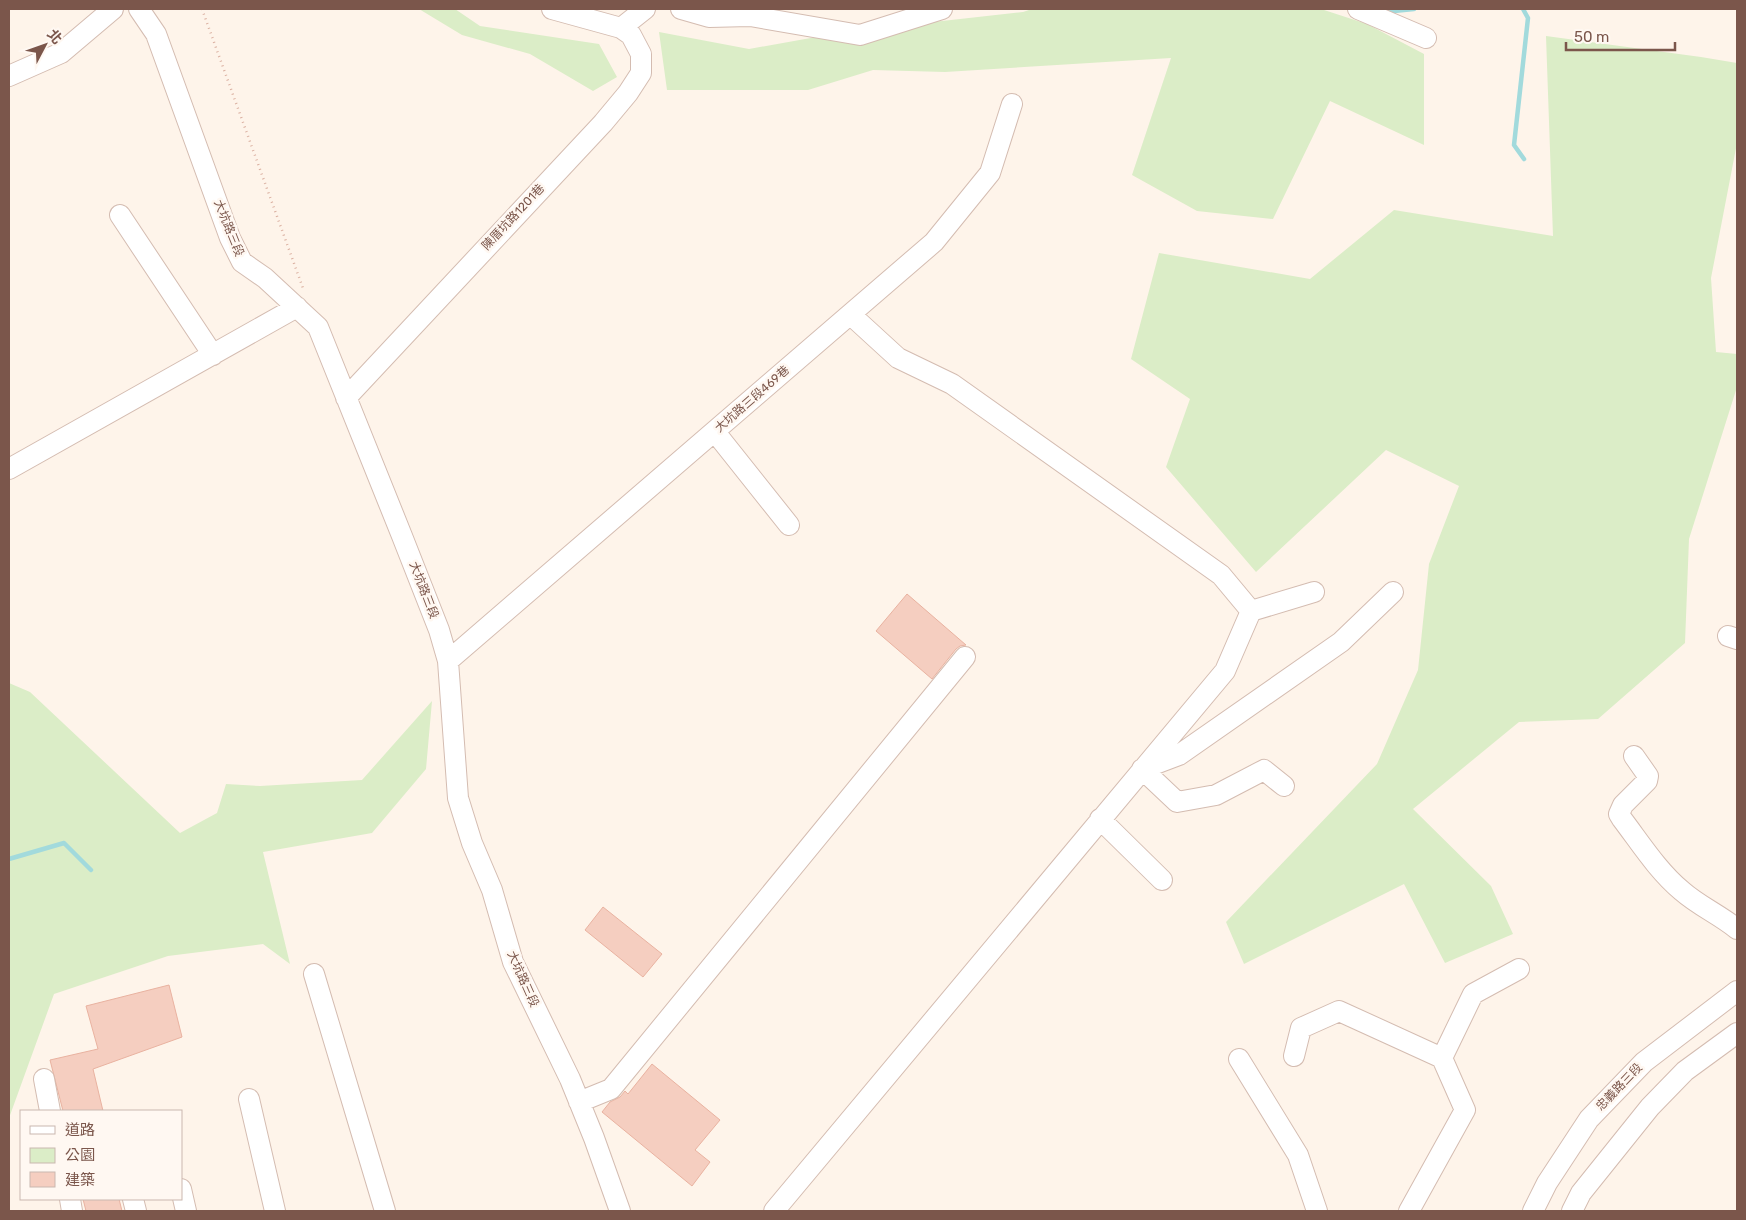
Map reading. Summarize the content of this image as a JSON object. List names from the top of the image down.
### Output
{
  "streets": {
    "street": [
      "陳厝坑路1201巷",
      "大坑路三段",
      "大坑路三段469巷",
      "忠義路三段"
    ]
  },
  "crossings": [
    ["陳厝坑路1201巷", "大坑路三段"],
    ["大坑路三段", "大坑路三段469巷"]
  ],
  "legend": ["道路", "公園", "建築"],
  "scale_bar": "50 m",
  "north": "top right"
}
